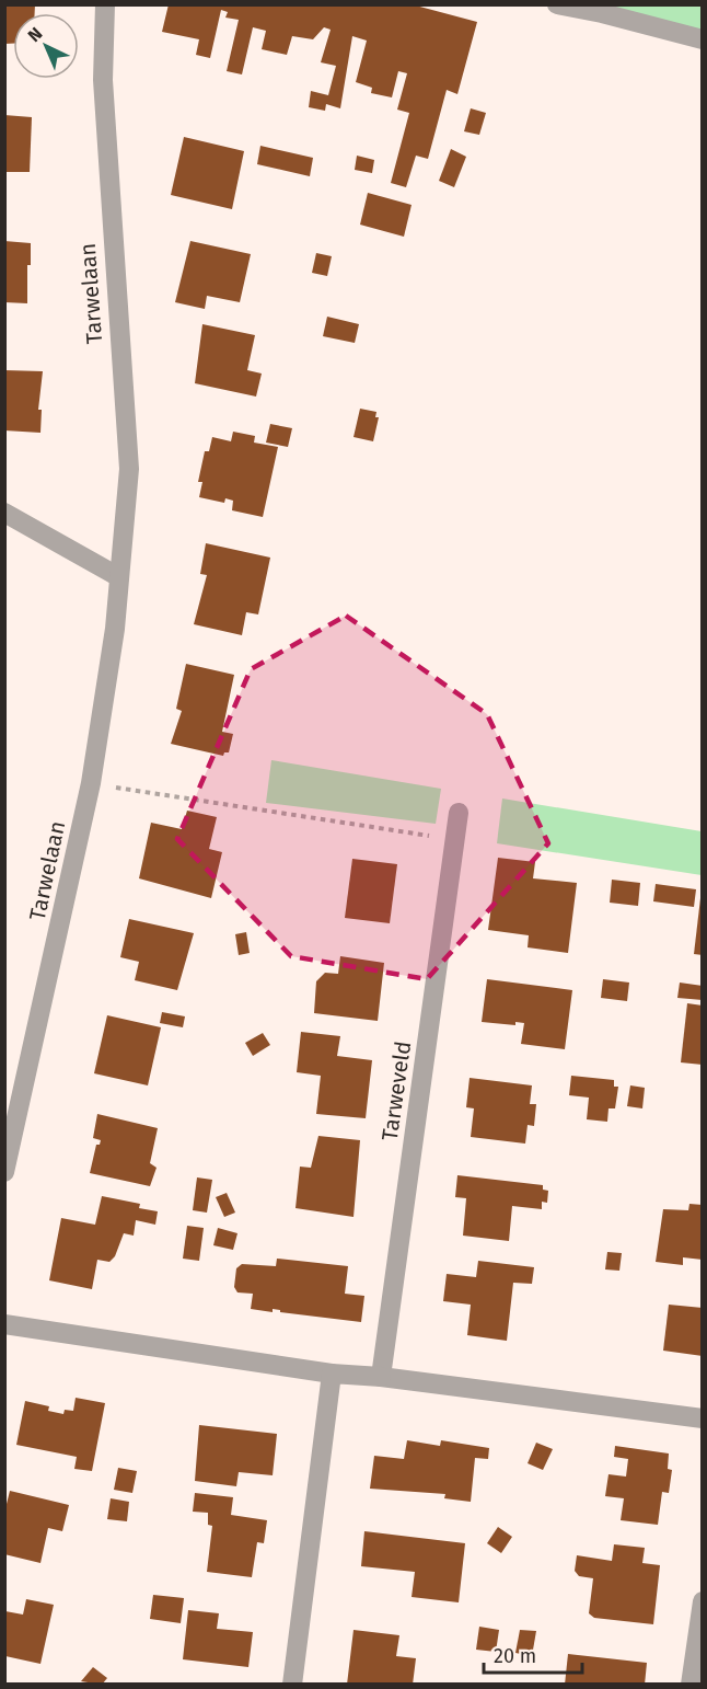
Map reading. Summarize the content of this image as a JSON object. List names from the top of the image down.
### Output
{
  "streets": {
    "street": ["Tarwelaan", "Tarweveld"]
  },
  "scale_bar": "20 m",
  "north": "top left"
}
